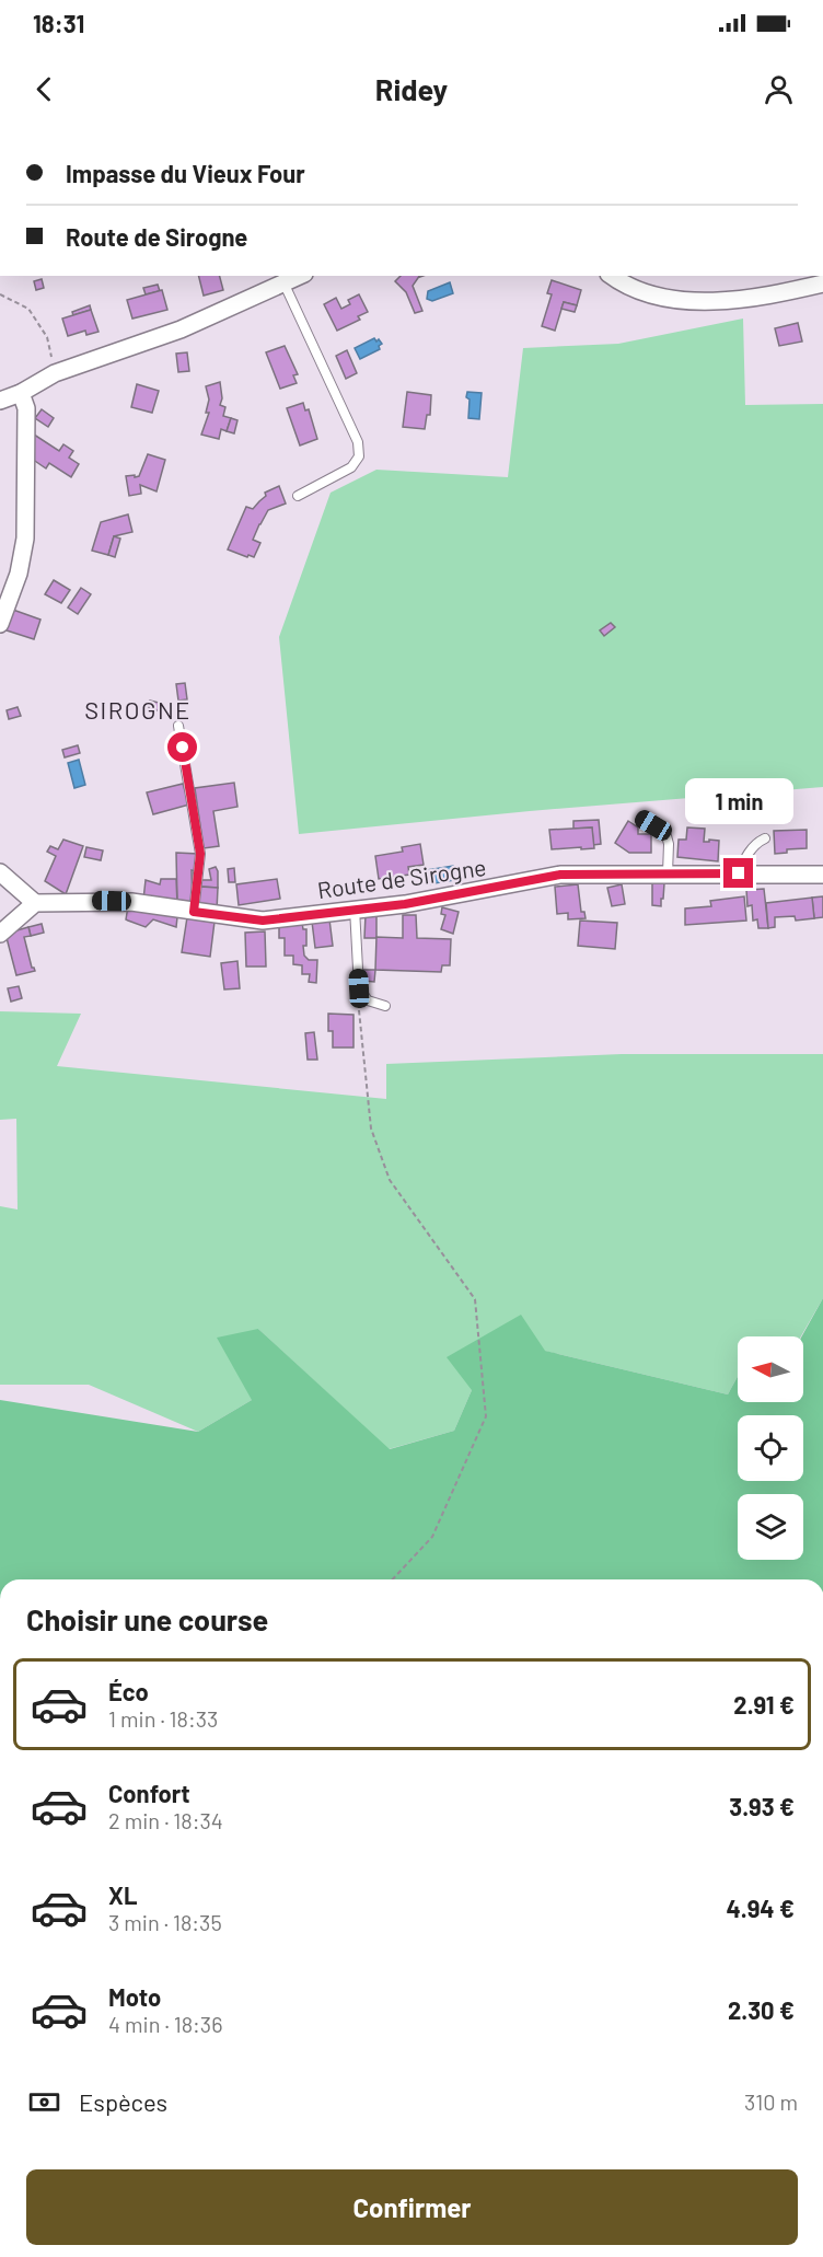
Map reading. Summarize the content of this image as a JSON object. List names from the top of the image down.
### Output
{
  "streets": {
    "street": ["Route de Sirogne"]
  },
  "districts": ["SIROGNE"],
  "north": "left",
  "page": {
    "status": "18:31",
    "header": "Ridey",
    "banner": ["Impasse du Vieux Four", "Route de Sirogne"],
    "bubble": "1 min",
    "heading": "Choisir une course",
    "list": [
      {
        "name": "Éco",
        "note": "1 min · 18:33",
        "value": "2.91 €"
      },
      {
        "name": "Confort",
        "note": "2 min · 18:34",
        "value": "3.93 €"
      },
      {
        "name": "XL",
        "note": "3 min · 18:35",
        "value": "4.94 €"
      },
      {
        "name": "Moto",
        "note": "4 min · 18:36",
        "value": "2.30 €"
      }
    ],
    "pay": ["Espèces", "310 m"],
    "buttons": "Confirmer"
  }
}
